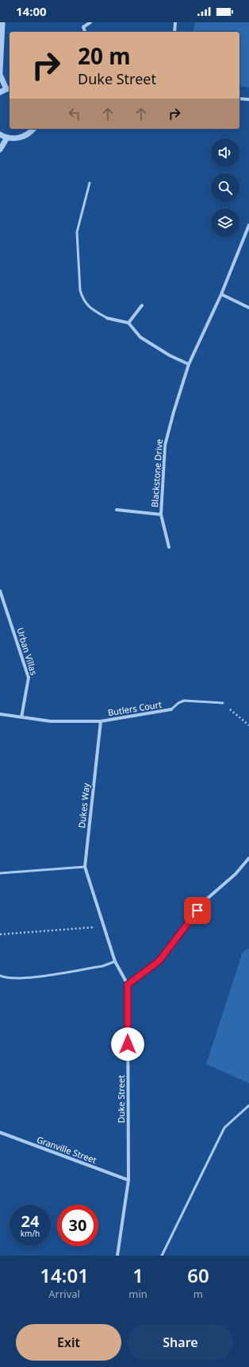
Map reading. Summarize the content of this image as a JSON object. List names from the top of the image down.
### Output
{
  "streets": {
    "street": [
      "Blackstone Drive",
      "Urban Villas",
      "Butlers Court",
      "Dukes Way",
      "Duke Street",
      "Granville Street"
    ]
  },
  "crossings": [
    ["Butlers Court", "Dukes Way"],
    ["Dukes Way", "Duke Street"],
    ["Duke Street", "Granville Street"]
  ],
  "page": {
    "status": "14:00",
    "turn": ["20 m", "Duke Street"],
    "speed": "24 km/h",
    "limit": "30",
    "eta": [
      "14:01",
      "Arrival",
      "1",
      "min",
      "60",
      "m"
    ],
    "buttons": ["Exit", "Share"]
  }
}
